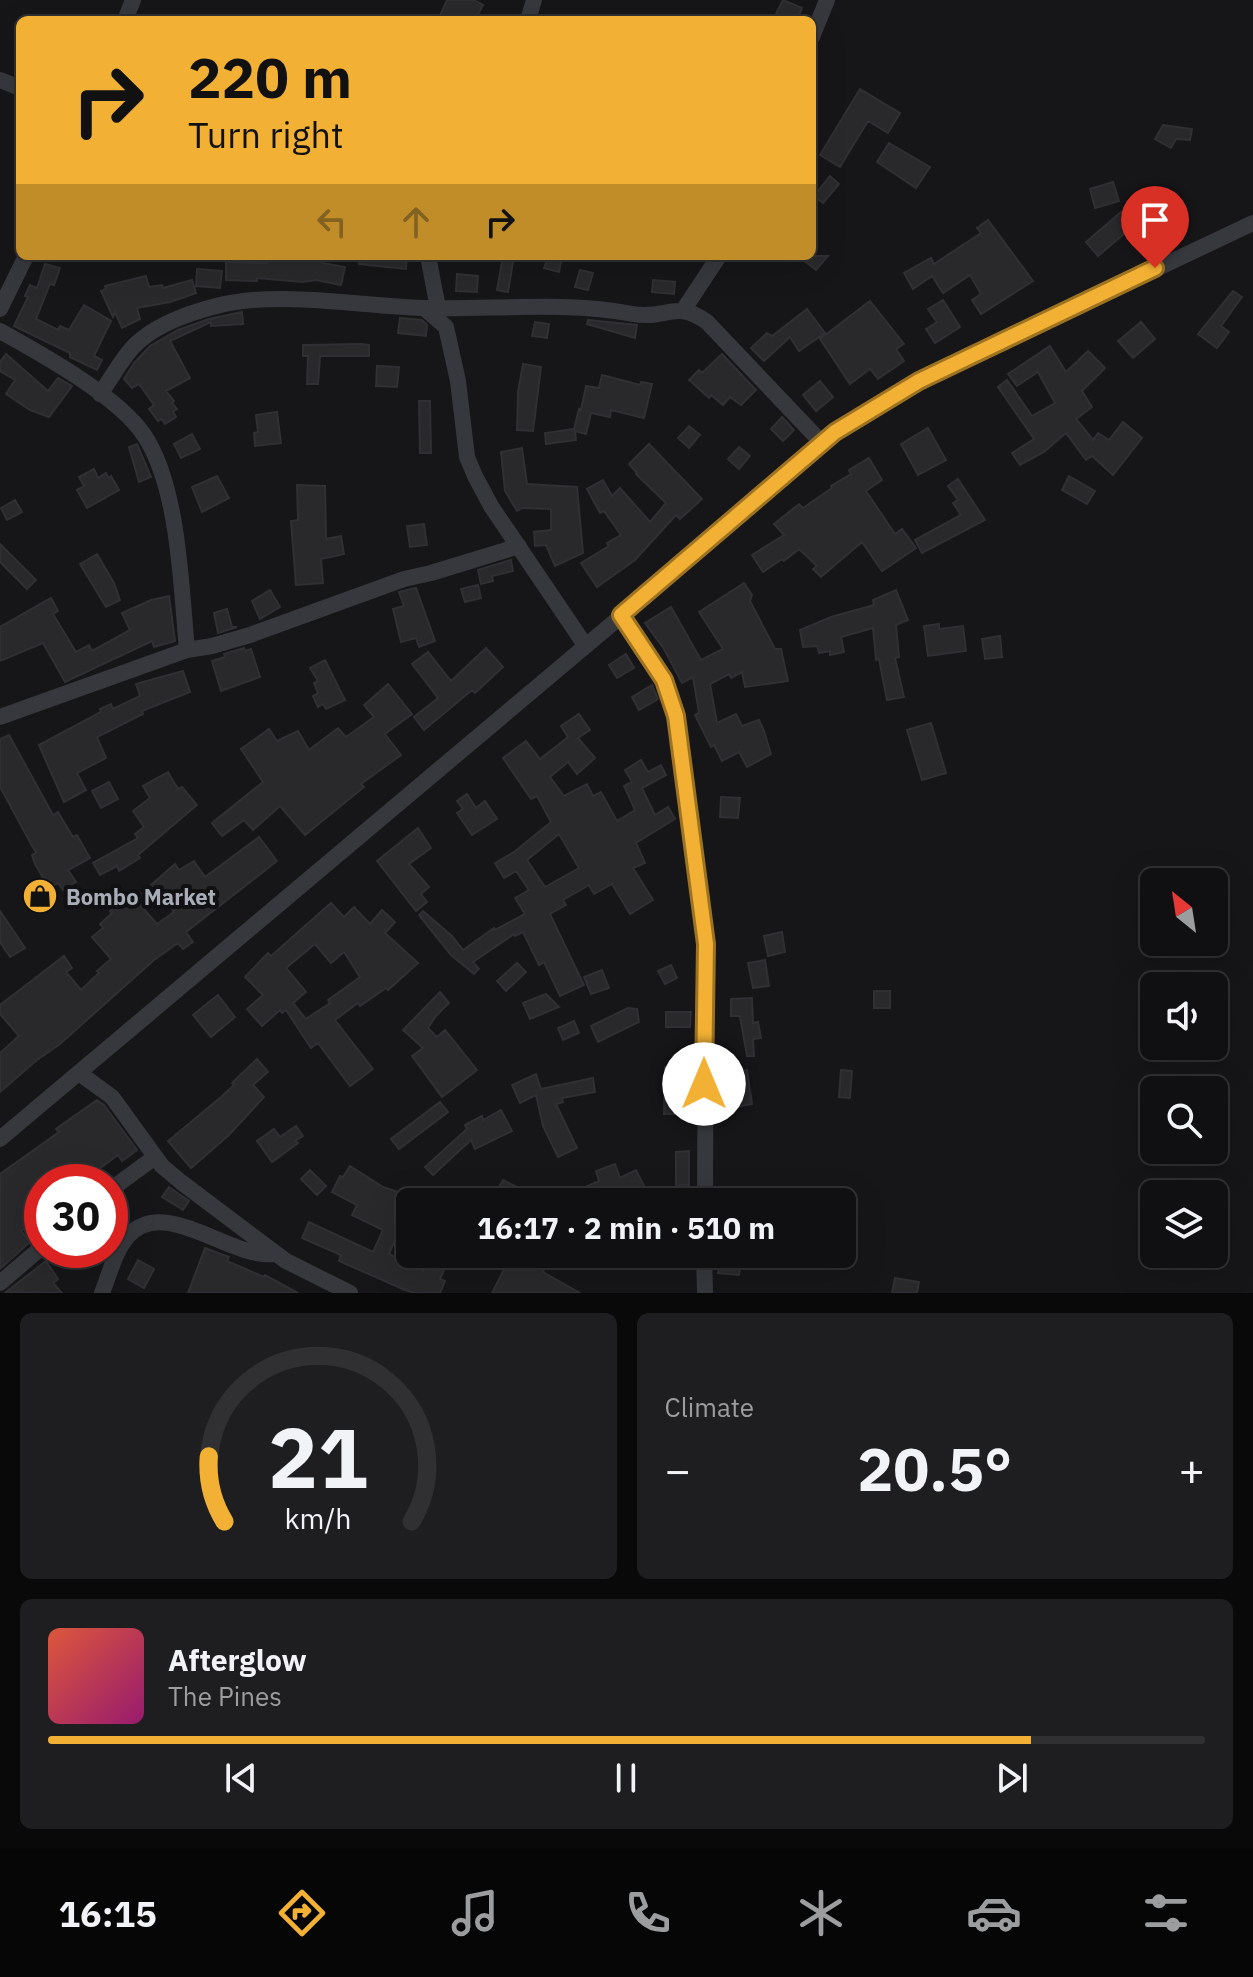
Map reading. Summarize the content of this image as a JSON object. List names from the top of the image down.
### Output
{
  "places": {
    "shop": ["Bombo Market"]
  },
  "north": "top left",
  "page": {
    "turn": ["220 m", "Turn right"],
    "limit": "30",
    "trip": "16:17 · 2 min · 510 m",
    "tile": "Climate",
    "heat": ["−", "20.5°", "+"],
    "song": ["Afterglow", "The Pines"],
    "tabs": "16:15",
    "gauge": ["21", "km/h"]
  }
}
